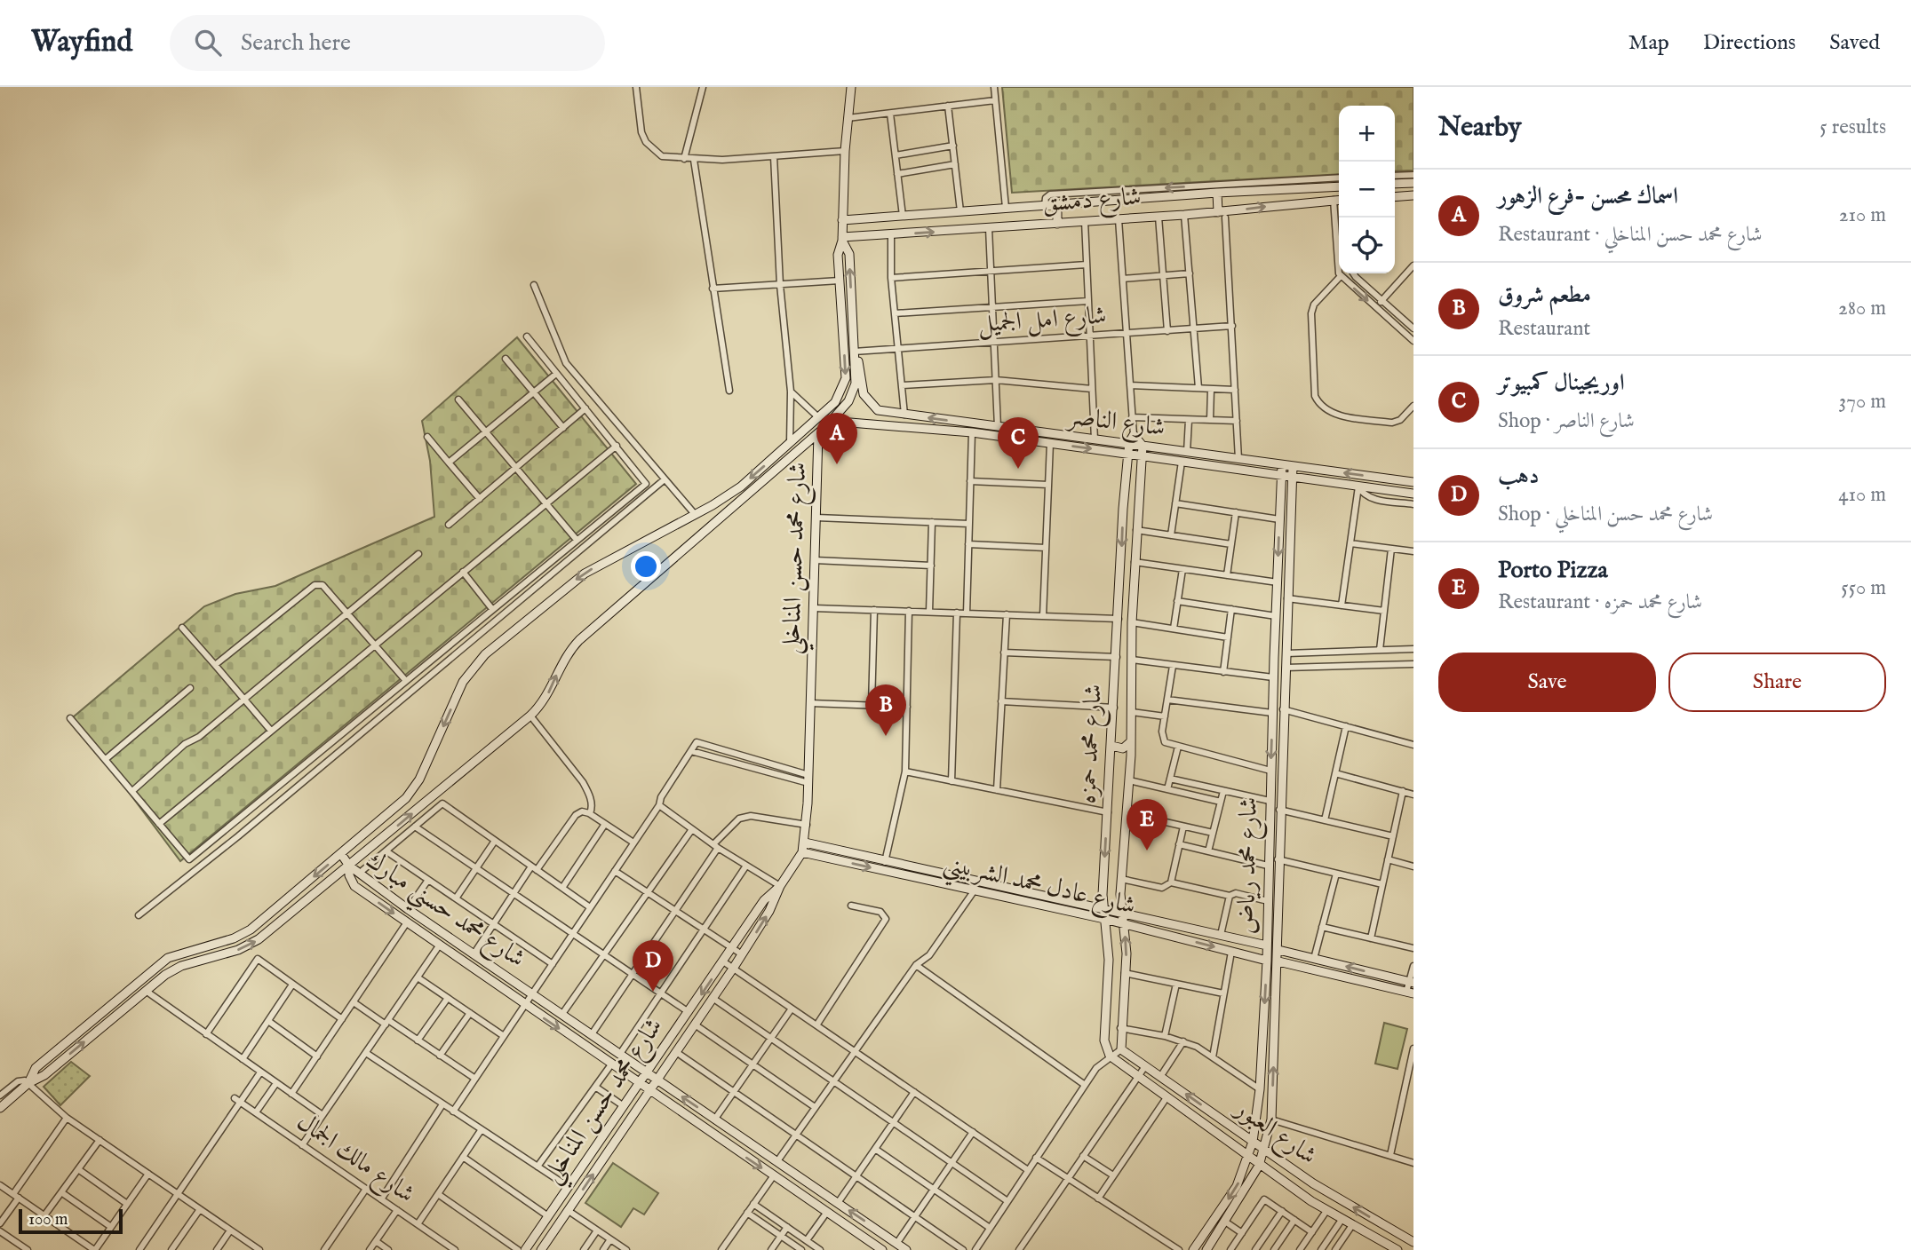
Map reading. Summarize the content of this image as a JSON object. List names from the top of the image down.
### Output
{
  "streets": {
    "street": [
      "شارع دمشق",
      "شارع امل الجميل",
      "شارع الناصر",
      "شارع محمد حسن المناخلي",
      "شارع محمد حمزه",
      "شارع محمد رياض",
      "شارع عادل محمد الشربيني",
      "شارع محمد حسني مبارك",
      "شارع العبور",
      "شارع مالك الجمال"
    ]
  },
  "crossings": [
    ["شارع دمشق", "شارع محمد حسن المناخلي"],
    ["شارع امل الجميل", "شارع الناصر"],
    ["شارع امل الجميل", "شارع محمد حسن المناخلي"],
    ["شارع الناصر", "شارع محمد حسن المناخلي"],
    ["شارع الناصر", "شارع محمد حمزه"],
    ["شارع الناصر", "شارع محمد رياض"],
    ["شارع محمد حسن المناخلي", "شارع عادل محمد الشربيني"],
    ["شارع محمد حسن المناخلي", "شارع محمد حسني مبارك"],
    ["شارع محمد حمزه", "شارع عادل محمد الشربيني"],
    ["شارع محمد حمزه", "شارع العبور"],
    ["شارع محمد رياض", "شارع عادل محمد الشربيني"],
    ["شارع محمد رياض", "شارع العبور"]
  ],
  "scale_bar": "100 m",
  "page": {
    "header": "Wayfind",
    "search": "Search here",
    "nav": ["Map", "Directions", "Saved"],
    "heading": ["Nearby", "5 results"],
    "map_buttons": ["+", "−"],
    "list": [
      {
        "mark": "A",
        "name": "اسماك محسن -فرع الزهور",
        "note": "Restaurant · شارع محمد حسن المناخلي",
        "value": "210 m"
      },
      {
        "mark": "B",
        "name": "مطعم شروق",
        "note": "Restaurant",
        "value": "280 m"
      },
      {
        "mark": "C",
        "name": "اوريجينال كمبيوتر",
        "note": "Shop · شارع الناصر",
        "value": "370 m"
      },
      {
        "mark": "D",
        "name": "دهب",
        "note": "Shop · شارع محمد حسن المناخلي",
        "value": "410 m"
      },
      {
        "mark": "E",
        "name": "Porto Pizza",
        "note": "Restaurant · شارع محمد حمزه",
        "value": "550 m"
      }
    ],
    "pins": [
      "A",
      "C",
      "B",
      "E",
      "D"
    ],
    "buttons": ["Save", "Share"],
    "scale": "100 m"
  }
}
